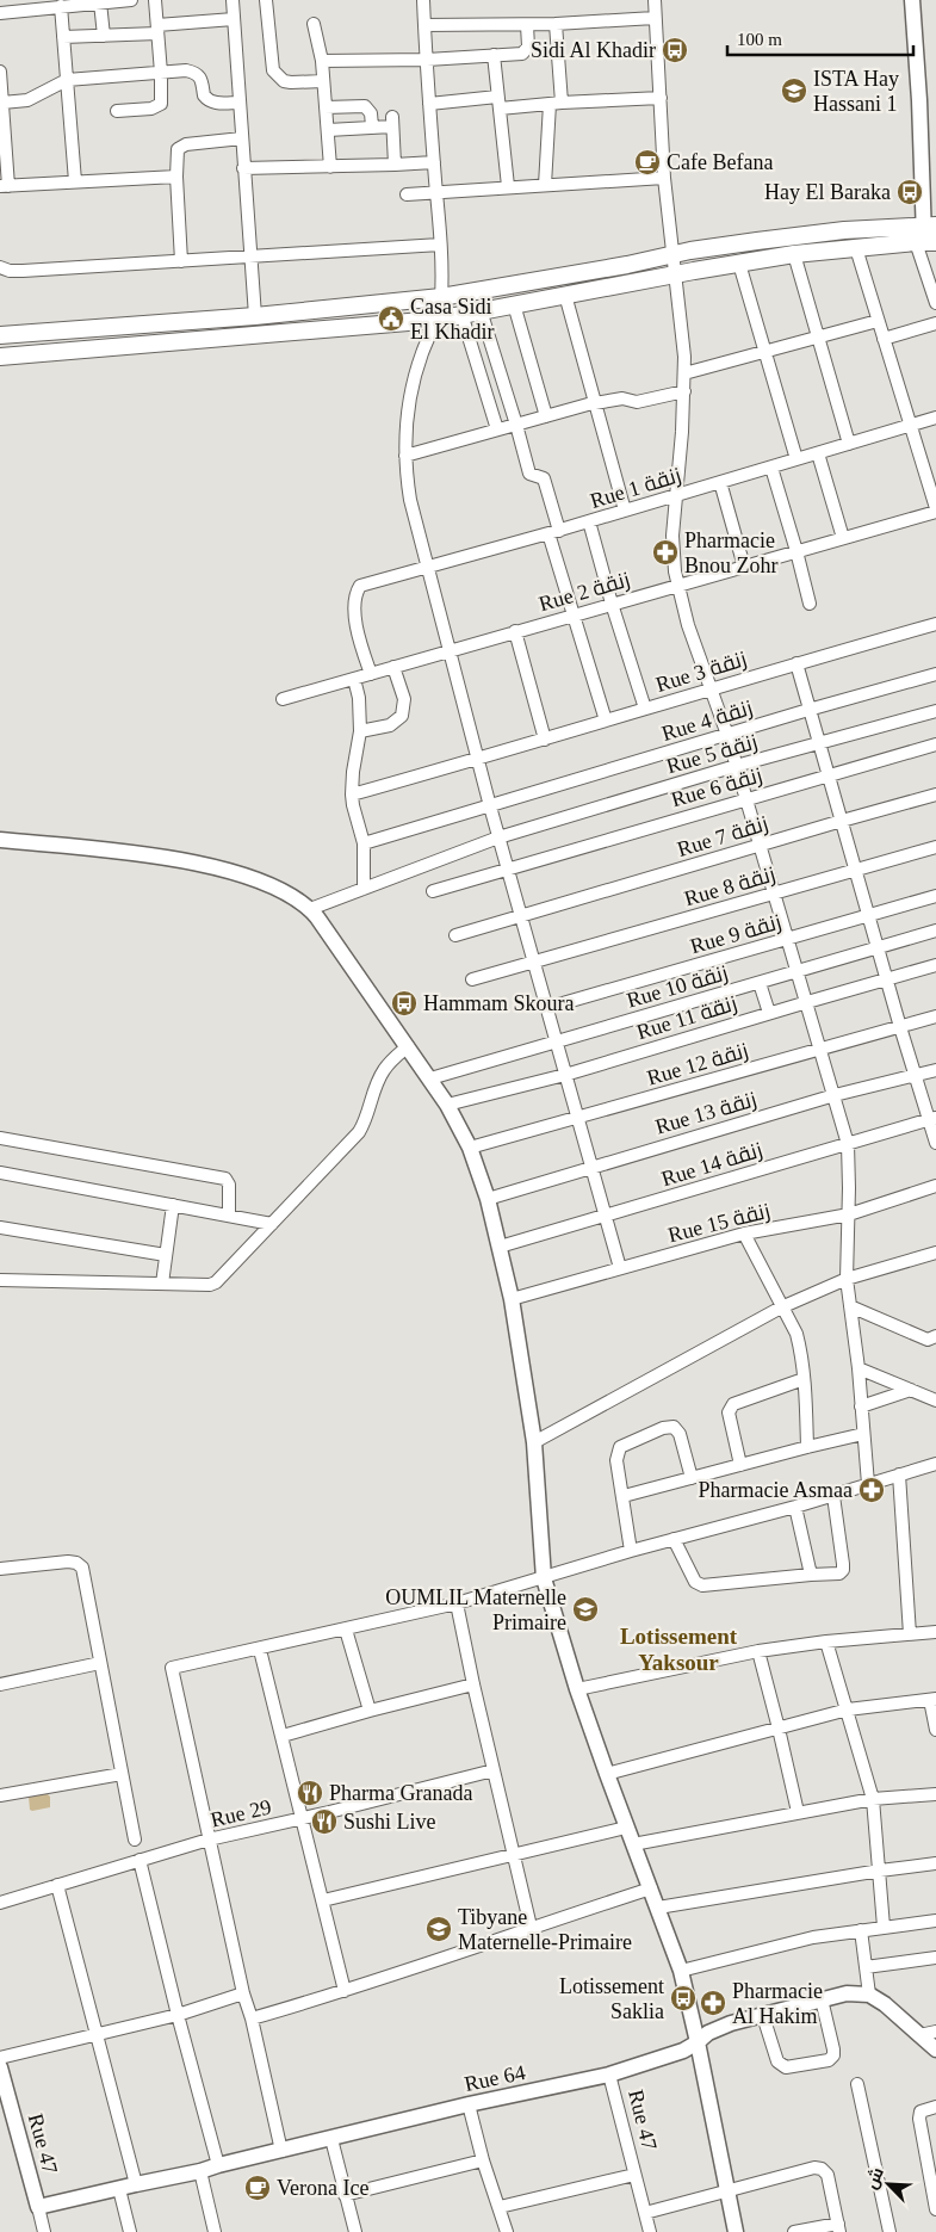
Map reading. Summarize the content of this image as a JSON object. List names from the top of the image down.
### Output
{
  "streets": {
    "street": [
      "Rue 1 زنقة",
      "Rue 2 زنقة",
      "Rue 3 زنقة",
      "Rue 4 زنقة",
      "Rue 5 زنقة",
      "Rue 6 زنقة",
      "Rue 7 زنقة",
      "Rue 8 زنقة",
      "Rue 9 زنقة",
      "Rue 10 زنقة",
      "Rue 11 زنقة",
      "Rue 12 زنقة",
      "Rue 13 زنقة",
      "Rue 14 زنقة",
      "Rue 15 زنقة",
      "Rue 29",
      "Rue 64",
      "Rue 47"
    ]
  },
  "crossings": [
    ["Rue 1 زنقة", "Rue 2 زنقة"],
    ["Rue 64", "Rue 47"]
  ],
  "districts": ["Lotissement Yaksour"],
  "places": {
    "bus stop": [
      "Sidi Al Khadir",
      "Hay El Baraka",
      "Hammam Skoura",
      "Lotissement Saklia"
    ],
    "school or university": ["ISTA Hay Hassani 1", "OUMLIL Maternelle Primaire", "Tibyane Maternelle-Primaire"],
    "cafe": ["Cafe Befana", "Verona Ice"],
    "public building": ["Casa Sidi El Khadir"],
    "pharmacy": ["Pharmacie Bnou Zohr", "Pharmacie Asmaa", "Pharmacie Al Hakim"],
    "restaurant": ["Pharma Granada", "Sushi Live"]
  },
  "scale_bar": "100 m",
  "north": "top left"
}
